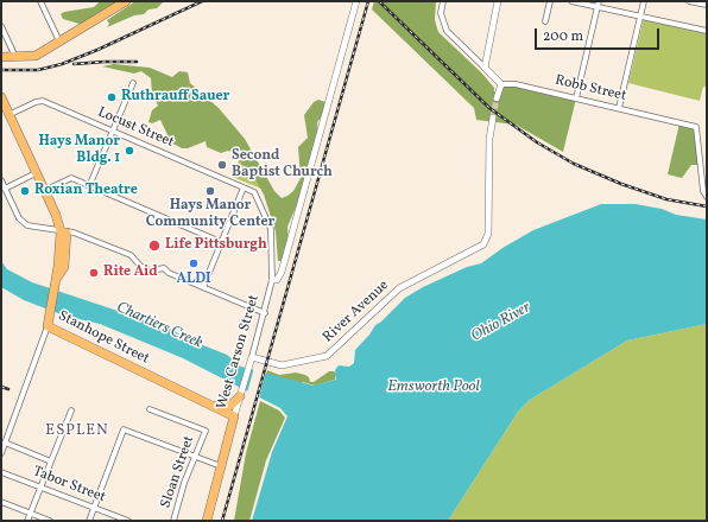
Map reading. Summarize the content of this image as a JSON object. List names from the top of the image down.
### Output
{
  "streets": {
    "main road": ["Stanhope Street", "West Carson Street"],
    "street": [
      "Robb Street",
      "Locust Street",
      "River Avenue",
      "Sloan Street",
      "Tabor Street"
    ]
  },
  "crossings": [
    ["Locust Street", "West Carson Street"],
    ["River Avenue", "West Carson Street"],
    ["Stanhope Street", "West Carson Street"]
  ],
  "districts": ["ESPLEN"],
  "water": ["Ohio River", "Chartiers Creek", "Emsworth Pool"],
  "places": [
    "Ruthrauff Sauer",
    "Hays Manor Bldg. 1",
    "Second Baptist Church",
    "Roxian Theatre",
    "Hays Manor Community Center",
    "Life Pittsburgh",
    "ALDI",
    "Rite Aid"
  ],
  "scale_bar": "200 m"
}
